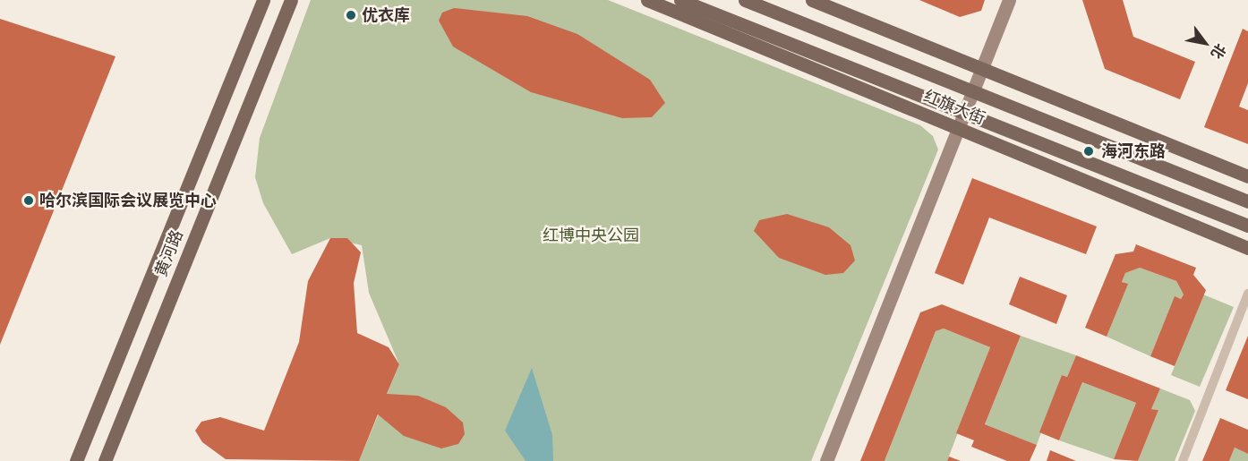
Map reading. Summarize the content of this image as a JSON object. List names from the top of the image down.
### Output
{
  "streets": {
    "main road": ["红旗大街", "黄河路"]
  },
  "parks": ["红博中央公园"],
  "places": ["优衣库", "海河东路", "哈尔滨国际会议展览中心"],
  "north": "bottom right"
}
